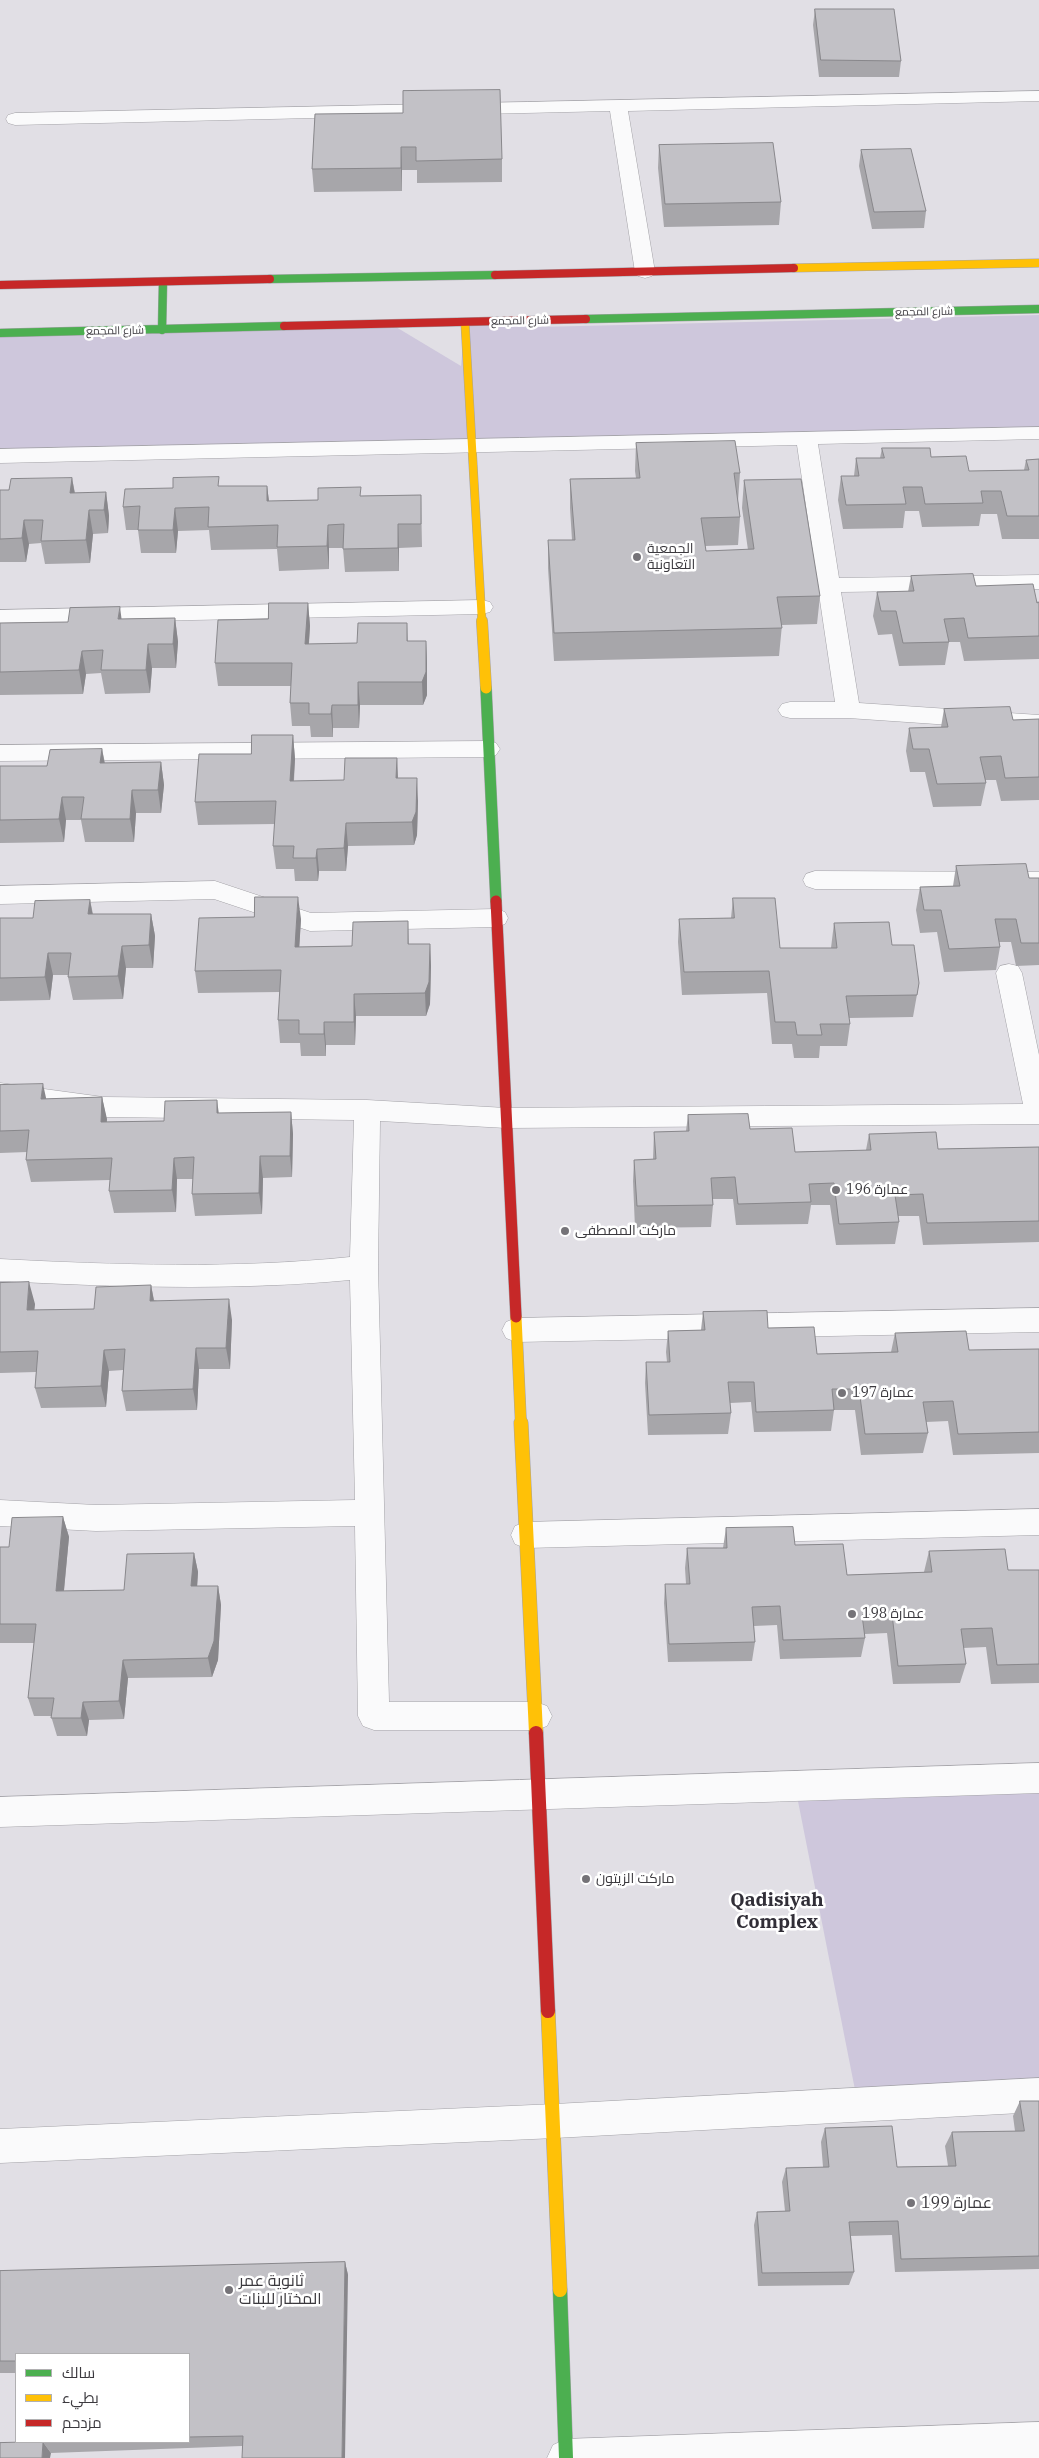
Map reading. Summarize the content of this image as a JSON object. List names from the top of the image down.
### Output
{
  "streets": {
    "street": ["شارع المجمع"]
  },
  "districts": ["Qadisiyah Complex"],
  "places": [
    "الجمعية التعاونية",
    "عمارة 196",
    "ماركت المصطفى",
    "عمارة 197",
    "عمارة 198",
    "ماركت الزيتون",
    "عمارة 199",
    "ثانوية عمر المختار للبنات"
  ],
  "legend": ["سالك", "بطيء", "مزدحم"]
}
